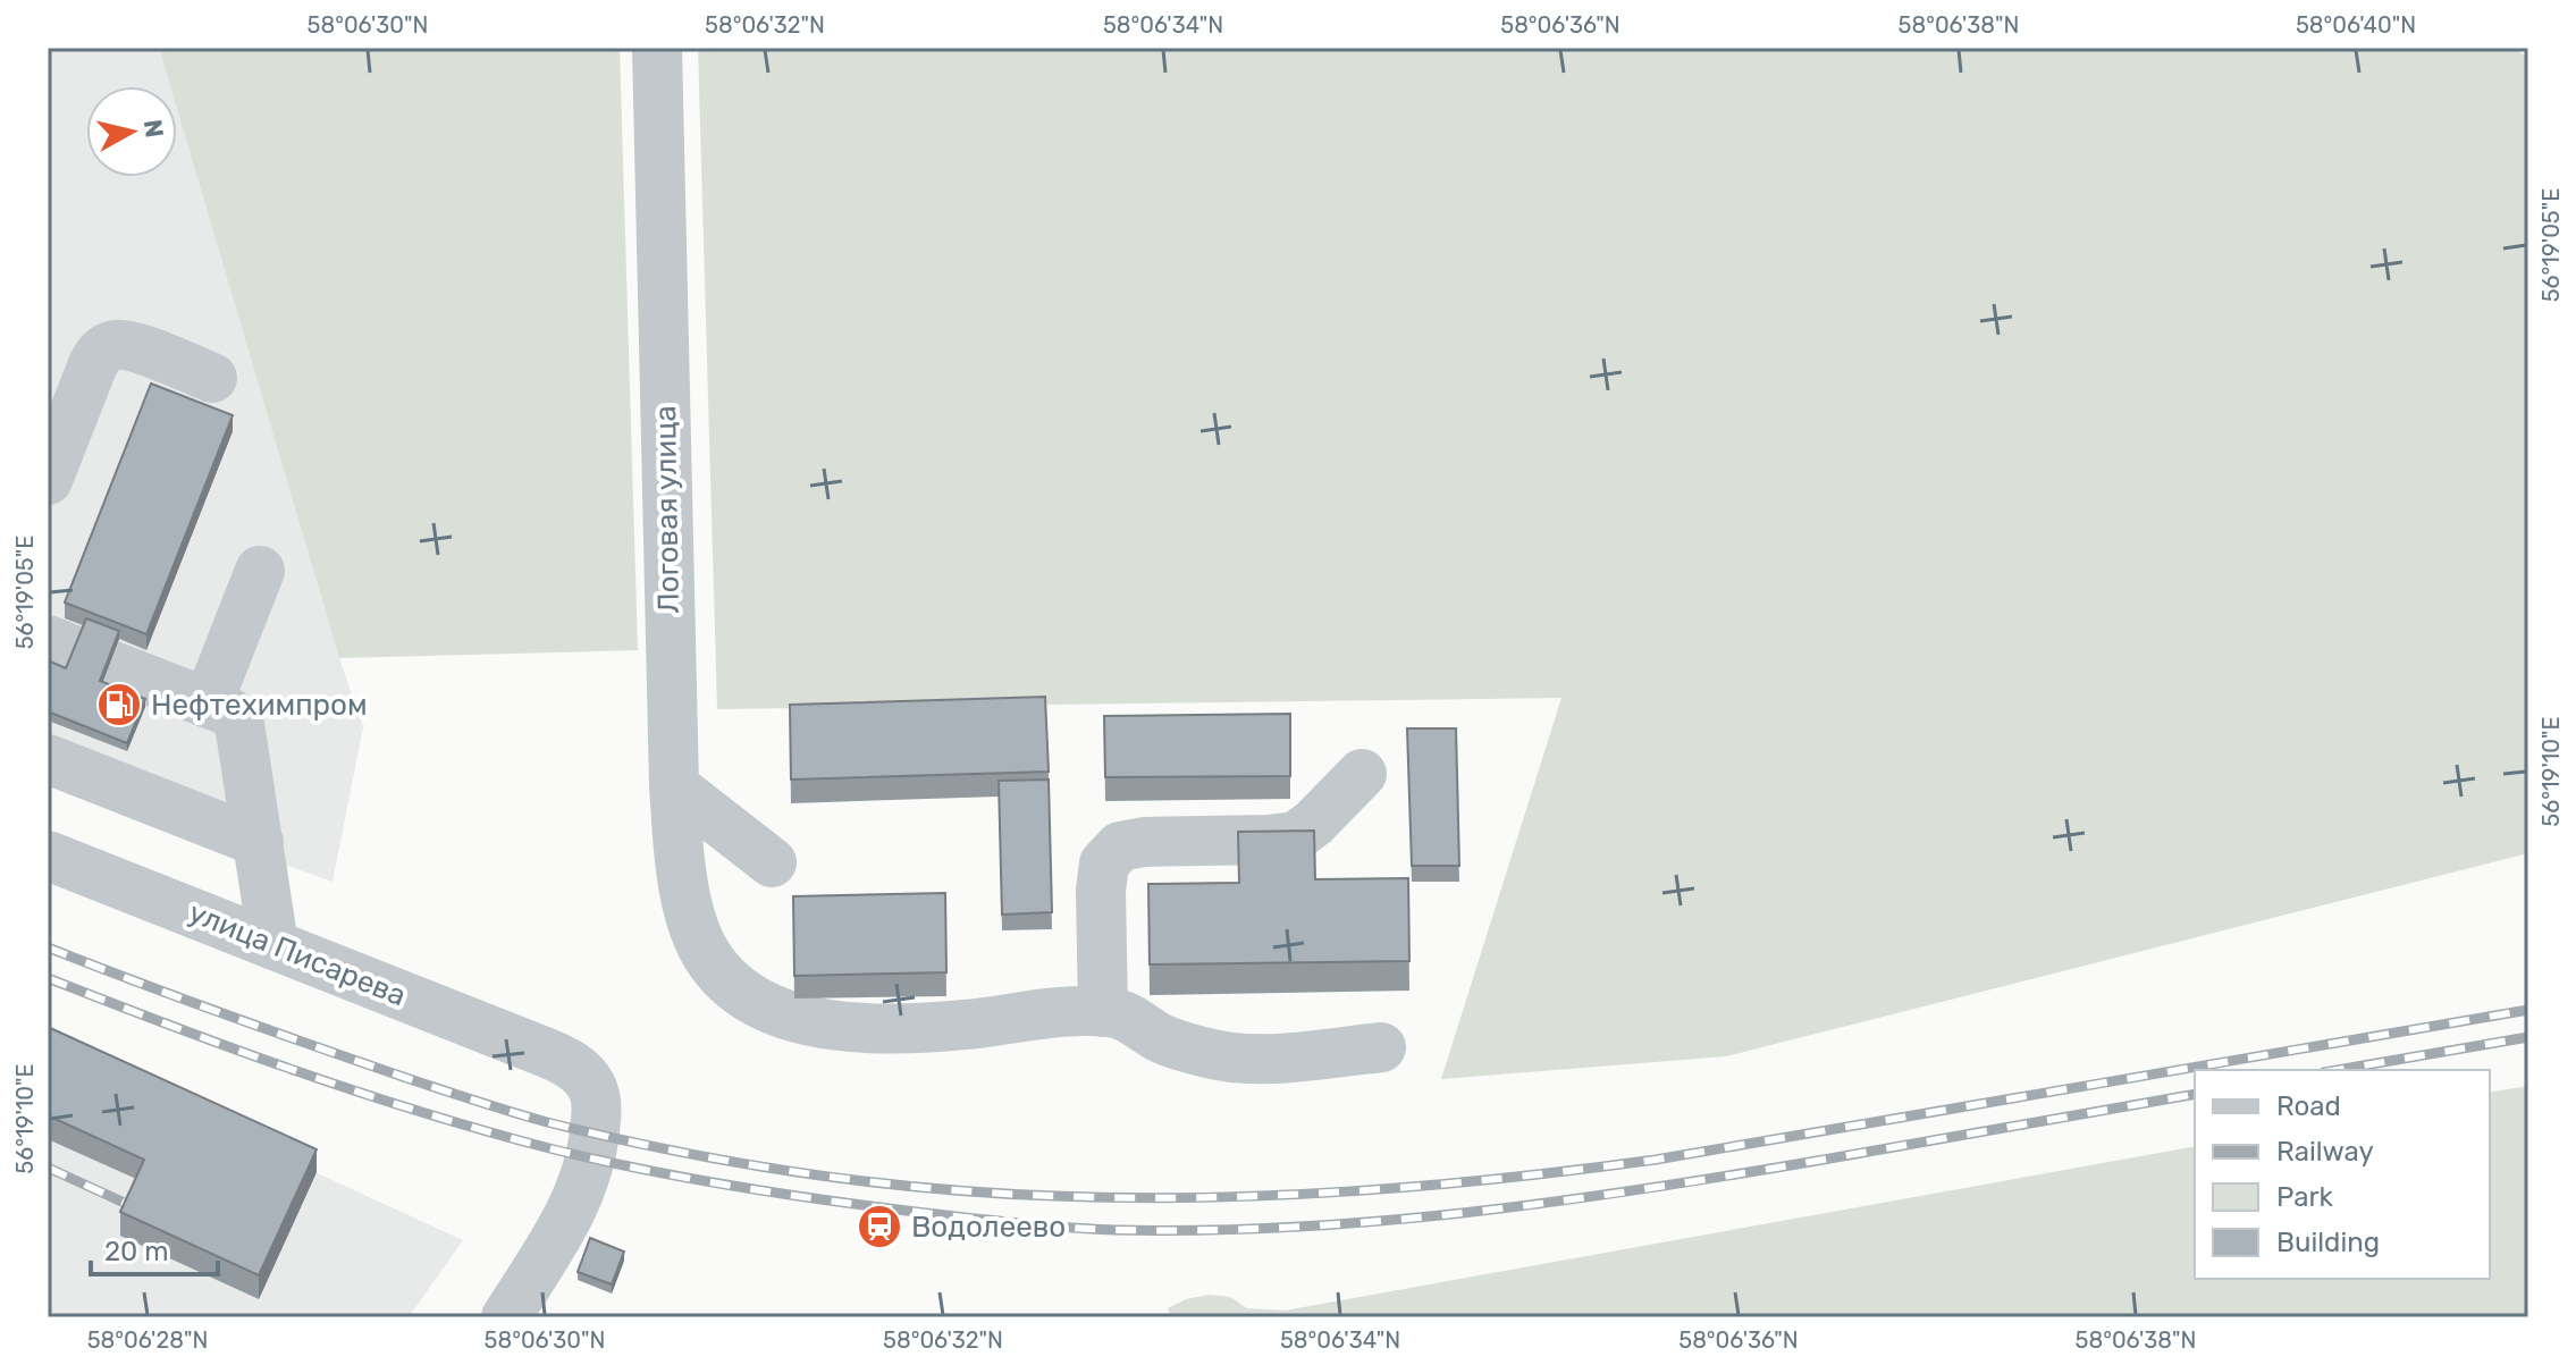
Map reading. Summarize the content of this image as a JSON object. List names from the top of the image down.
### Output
{
  "streets": {
    "street": ["Логовая улица", "улица Писарева"]
  },
  "places": {
    "fuel station": ["Нефтехимпром"],
    "station": ["Водолеево"]
  },
  "legend": [
    "Road",
    "Railway",
    "Park",
    "Building"
  ],
  "scale_bar": "20 m",
  "north": "right",
  "coordinates": [
    "58°06'30\"N",
    "58°06'32\"N",
    "58°06'34\"N",
    "58°06'36\"N",
    "58°06'38\"N",
    "58°06'40\"N",
    "56°19'05\"E",
    "56°19'10\"E",
    "58°06'28\"N"
  ]
}
